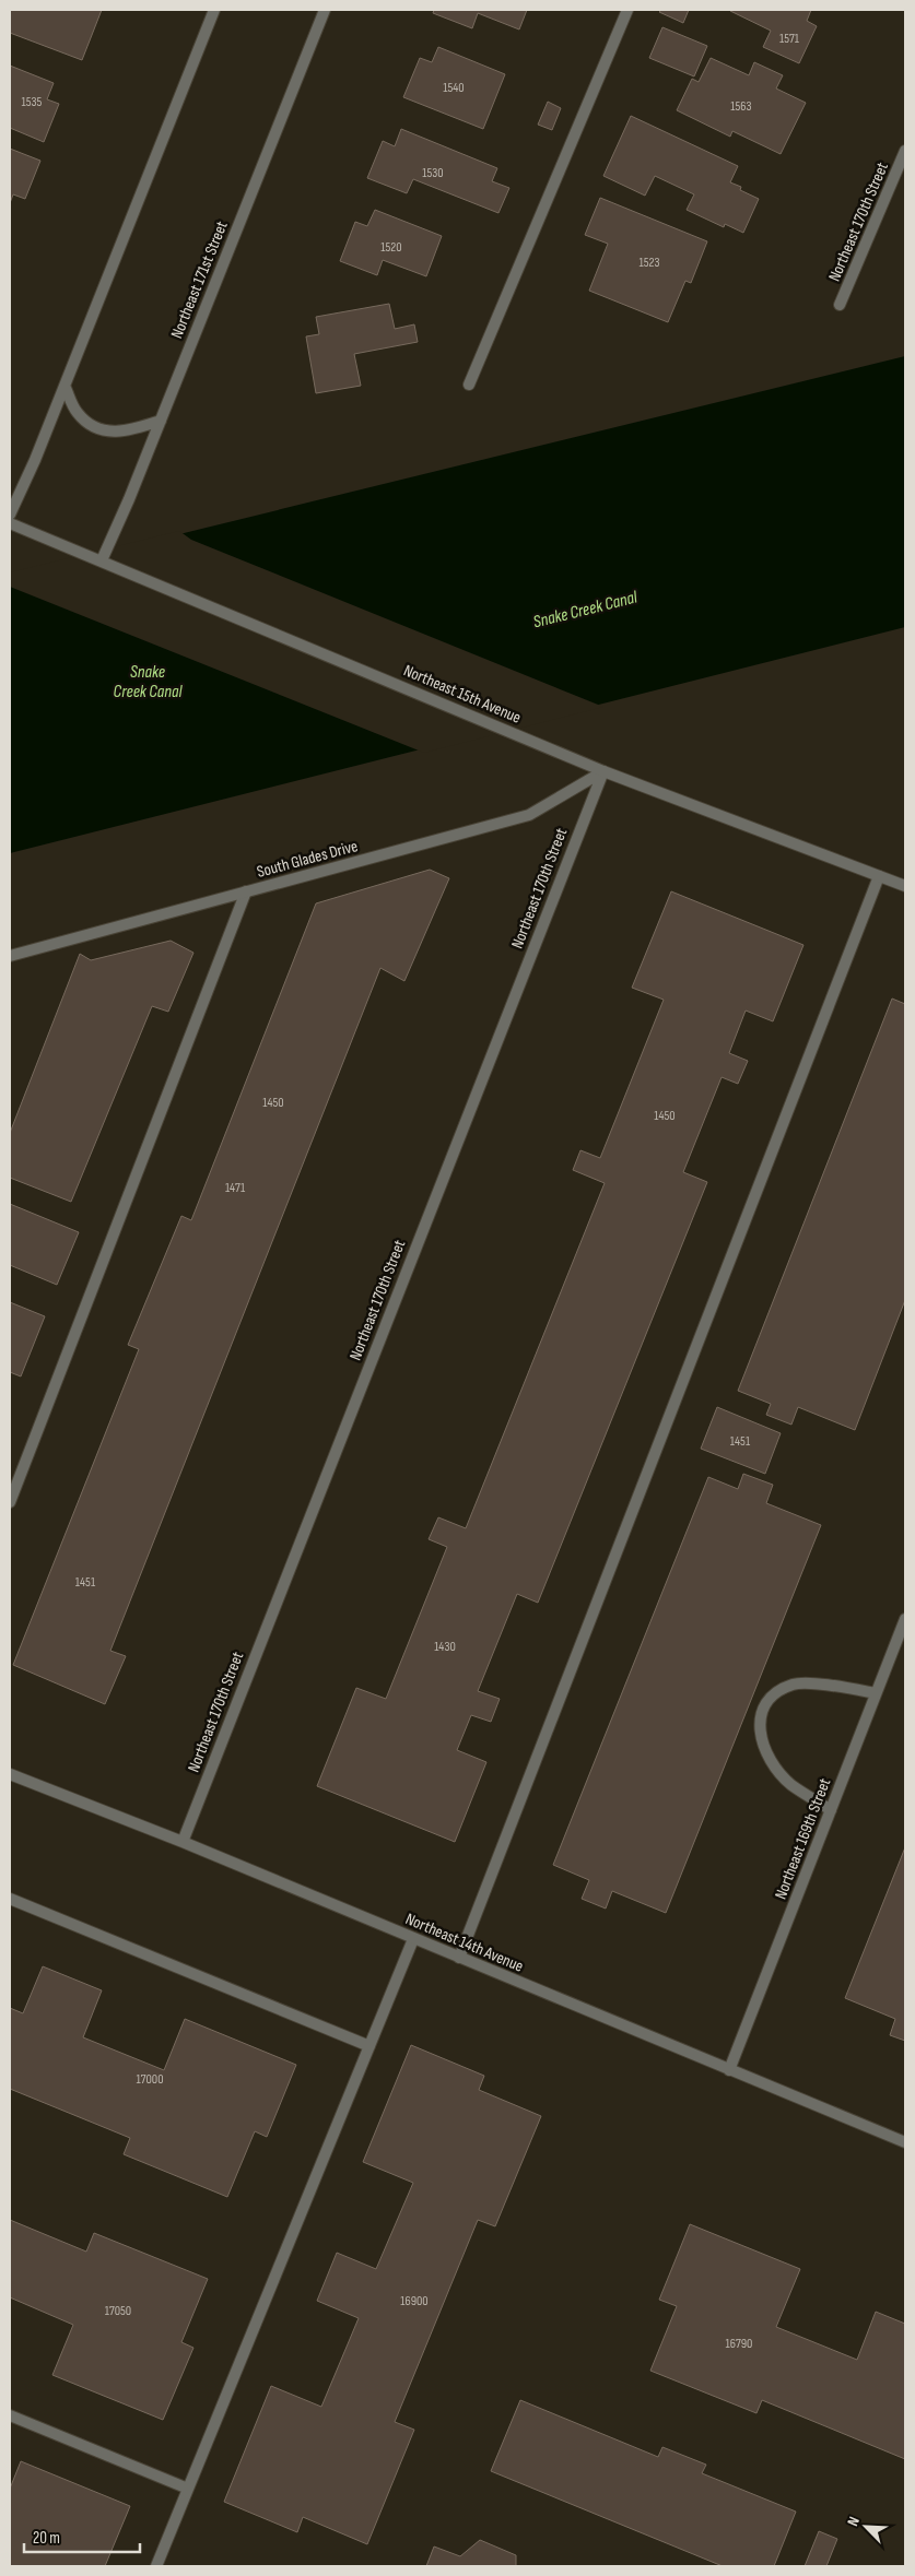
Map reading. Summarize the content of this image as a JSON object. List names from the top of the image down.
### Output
{
  "streets": {
    "street": [
      "Northeast 170th Street",
      "Northeast 171st Street",
      "Northeast 15th Avenue",
      "South Glades Drive",
      "Northeast 169th Street",
      "Northeast 14th Avenue"
    ]
  },
  "crossings": [
    ["Northeast 170th Street", "Northeast 15th Avenue"],
    ["Northeast 170th Street", "South Glades Drive"],
    ["Northeast 170th Street", "Northeast 14th Avenue"],
    ["Northeast 171st Street", "Northeast 15th Avenue"],
    ["Northeast 15th Avenue", "South Glades Drive"],
    ["Northeast 169th Street", "Northeast 14th Avenue"]
  ],
  "water": ["Snake Creek Canal"],
  "house_numbers": [
    "1571",
    "1540",
    "1535",
    "1563",
    "1530",
    "1520",
    "1523",
    "1450",
    "1450",
    "1471",
    "1451",
    "1451",
    "1430",
    "17000",
    "16900",
    "17050",
    "16790"
  ],
  "scale_bar": "20 m",
  "north": "top left"
}
